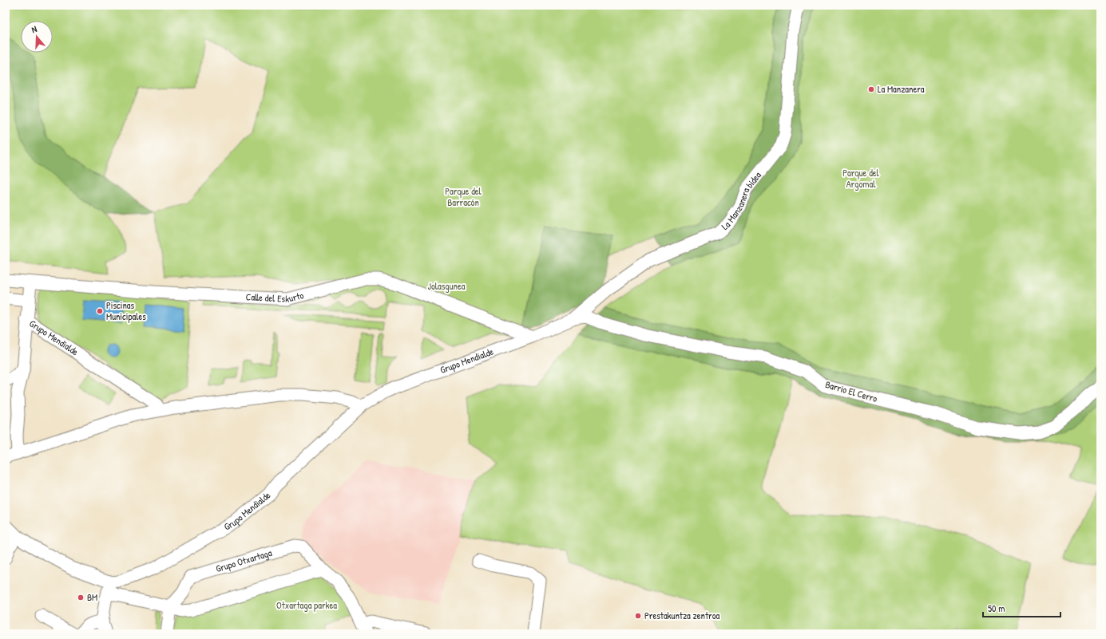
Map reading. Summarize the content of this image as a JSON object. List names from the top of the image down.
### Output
{
  "streets": {
    "street": [
      "La Manzanera bidea",
      "Calle del Eskurto",
      "Grupo Mendialde",
      "Barrio El Cerro",
      "Grupo Otxartaga"
    ]
  },
  "crossings": [
    ["La Manzanera bidea", "Grupo Mendialde"],
    ["La Manzanera bidea", "Barrio El Cerro"],
    ["Calle del Eskurto", "Grupo Mendialde"],
    ["Grupo Mendialde", "Barrio El Cerro"]
  ],
  "parks": [
    "Parque del Argomal",
    "Parque del Barracón",
    "Jolasgunea",
    "Otxartaga parkea"
  ],
  "places": [
    "La Manzanera",
    "Piscinas Municipales",
    "BM",
    "Prestakuntza zentroa"
  ],
  "scale_bar": "50 m",
  "north": "top"
}
